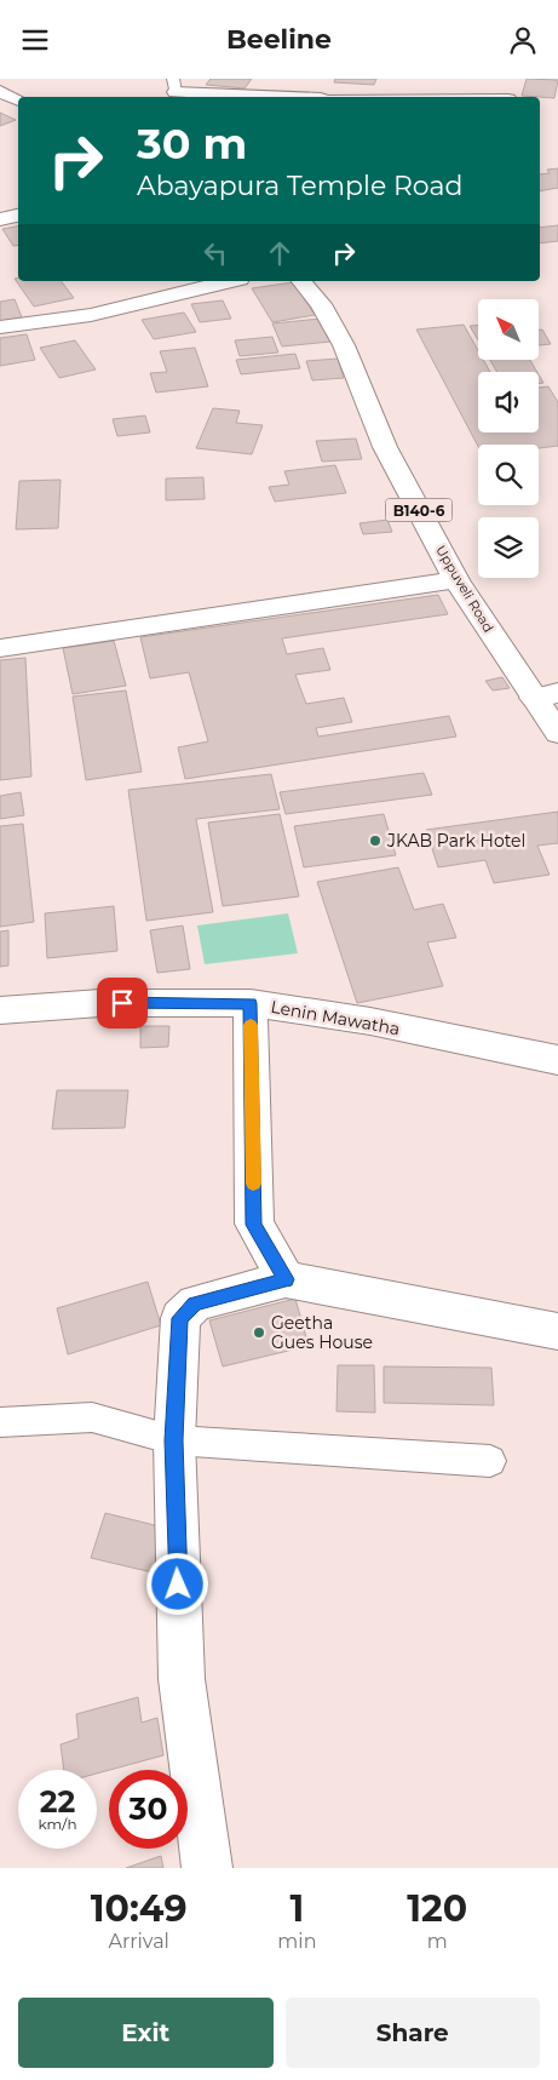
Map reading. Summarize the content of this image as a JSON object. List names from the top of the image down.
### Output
{
  "streets": {
    "street": ["B140-6", "Uppuveli Road", "Lenin Mawatha"]
  },
  "places": ["JKAB Park Hotel", "Geetha Gues House"],
  "north": "top left",
  "page": {
    "header": "Beeline",
    "turn": ["30 m", "Abayapura Temple Road"],
    "speed": "22 km/h",
    "limit": "30",
    "eta": [
      "10:49",
      "Arrival",
      "1",
      "min",
      "120",
      "m"
    ],
    "buttons": ["Exit", "Share"]
  }
}
